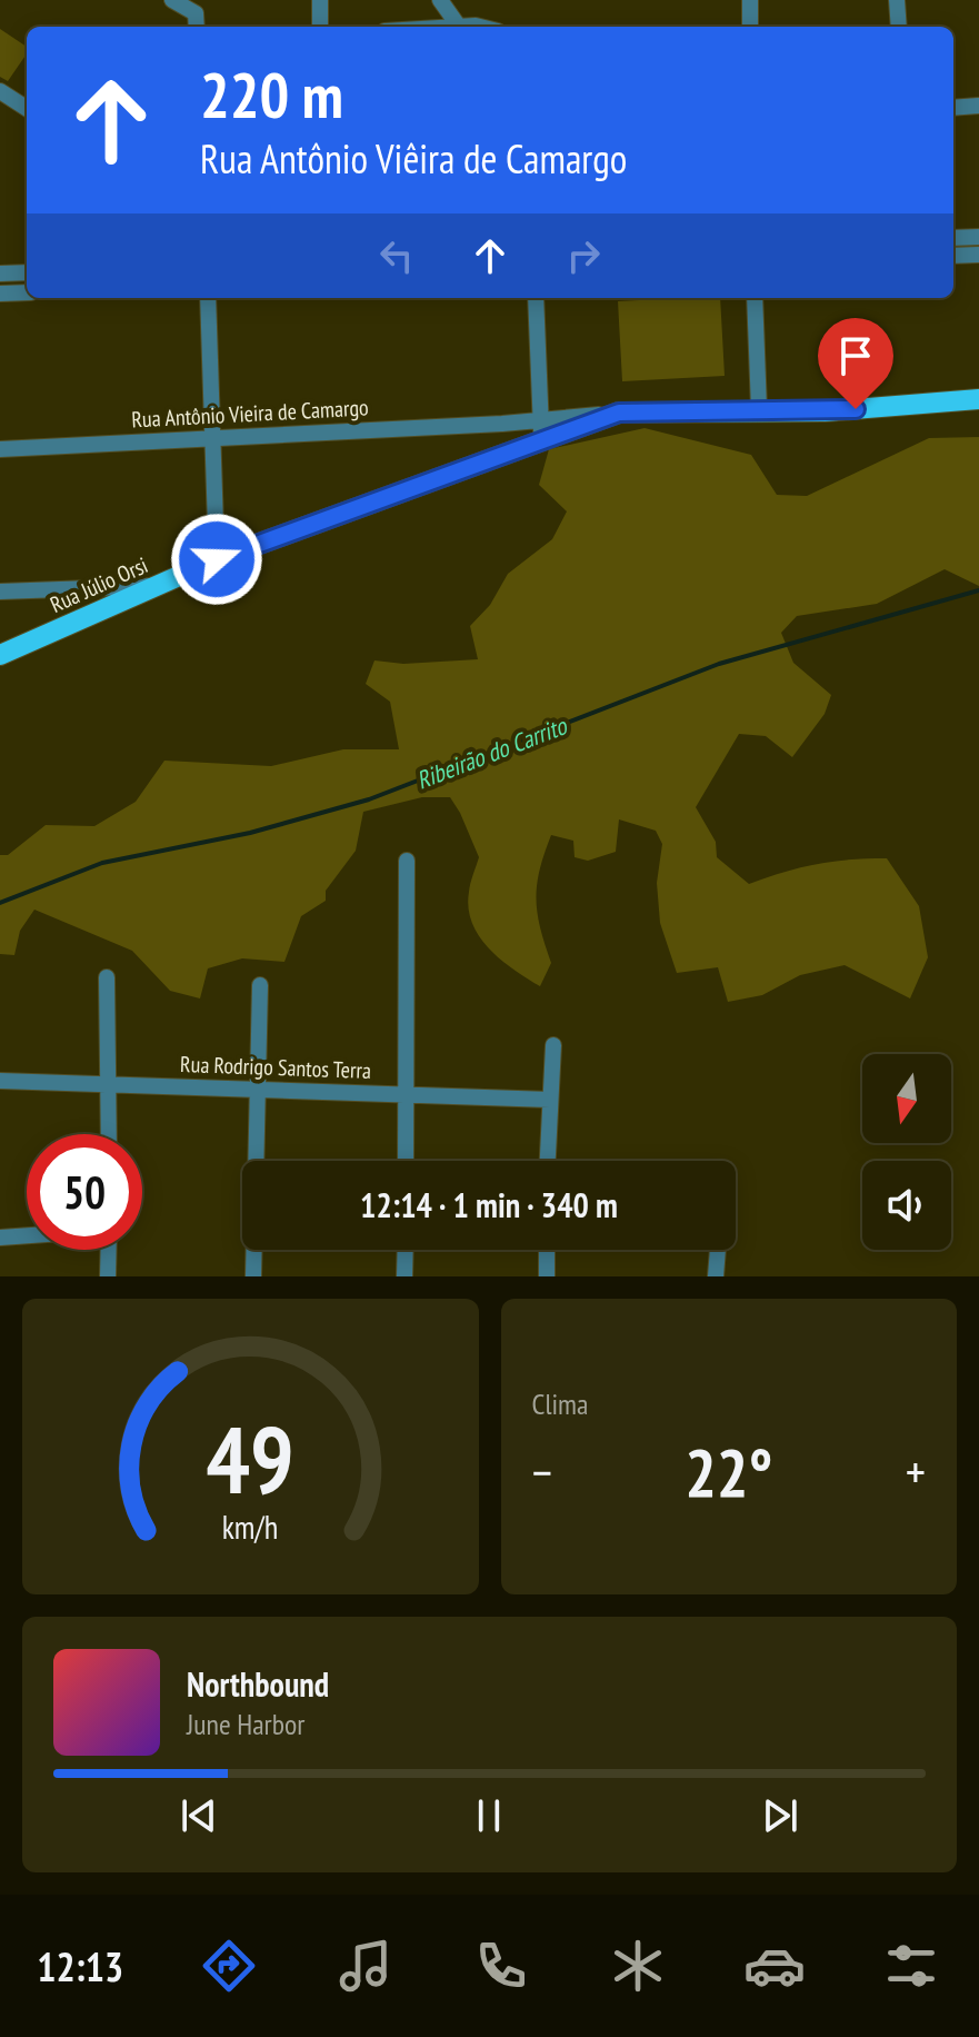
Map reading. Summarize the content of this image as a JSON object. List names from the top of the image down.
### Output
{
  "streets": {
    "main road": ["Rua Júlio Orsi"],
    "street": ["Rua Antônio Vieira de Camargo", "Rua Rodrigo Santos Terra"]
  },
  "crossings": [
    ["Rua Antônio Vieira de Camargo", "Rua Júlio Orsi"]
  ],
  "water": ["Ribeirão do Carrito"],
  "north": "bottom",
  "page": {
    "turn": ["220 m", "Rua Antônio Viêira de Camargo"],
    "limit": "50",
    "trip": "12:14 · 1 min · 340 m",
    "tile": "Clima",
    "heat": ["−", "22°", "+"],
    "song": ["Northbound", "June Harbor"],
    "tabs": "12:13",
    "gauge": ["49", "km/h"]
  }
}
